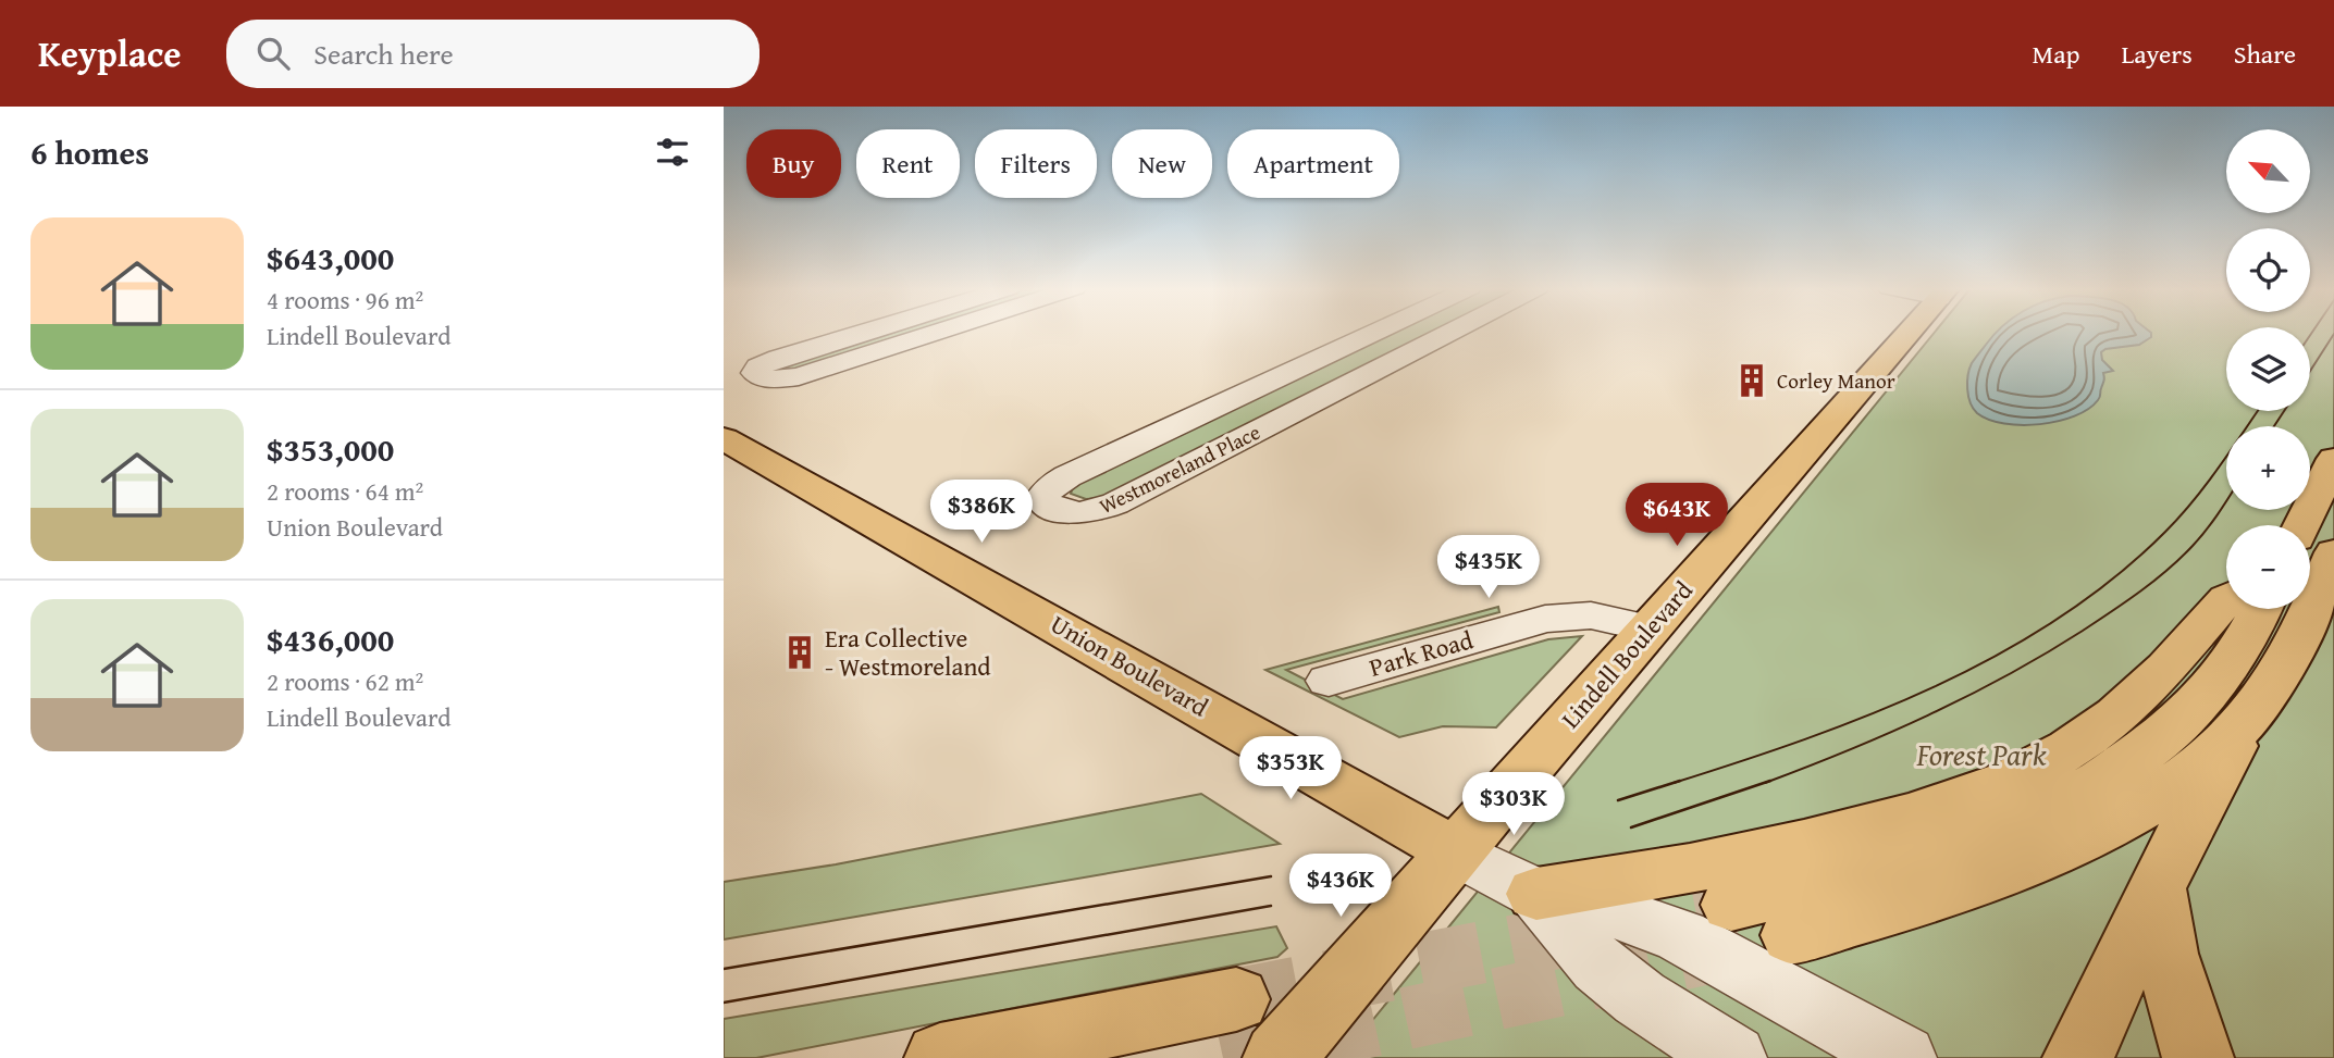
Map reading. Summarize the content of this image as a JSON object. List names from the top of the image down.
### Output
{
  "streets": {
    "main road": ["Lindell Boulevard", "Union Boulevard"],
    "street": ["Westmoreland Place", "Park Road"]
  },
  "crossings": [
    ["Park Road", "Lindell Boulevard"],
    ["Lindell Boulevard", "Union Boulevard"]
  ],
  "parks": ["Forest Park"],
  "places": {
    "building": ["Corley Manor", "Era Collective - Westmoreland"]
  },
  "north": "top left",
  "page": {
    "header": "Keyplace",
    "search": "Search here",
    "nav": ["Map", "Layers", "Share"],
    "heading": "6 homes",
    "map_buttons": ["+", "−"],
    "chip": [
      "Buy",
      "Rent",
      "Filters",
      "New",
      "Apartment"
    ],
    "list": [
      {
        "name": "$643,000",
        "note": "4 rooms · 96 m² · Lindell Boulevard"
      },
      {
        "name": "$353,000",
        "note": "2 rooms · 64 m² · Union Boulevard"
      },
      {
        "name": "$436,000",
        "note": "2 rooms · 62 m² · Lindell Boulevard"
      }
    ],
    "price": [
      "$386K",
      "$643K",
      "$435K",
      "$353K",
      "$303K",
      "$436K"
    ]
  }
}
